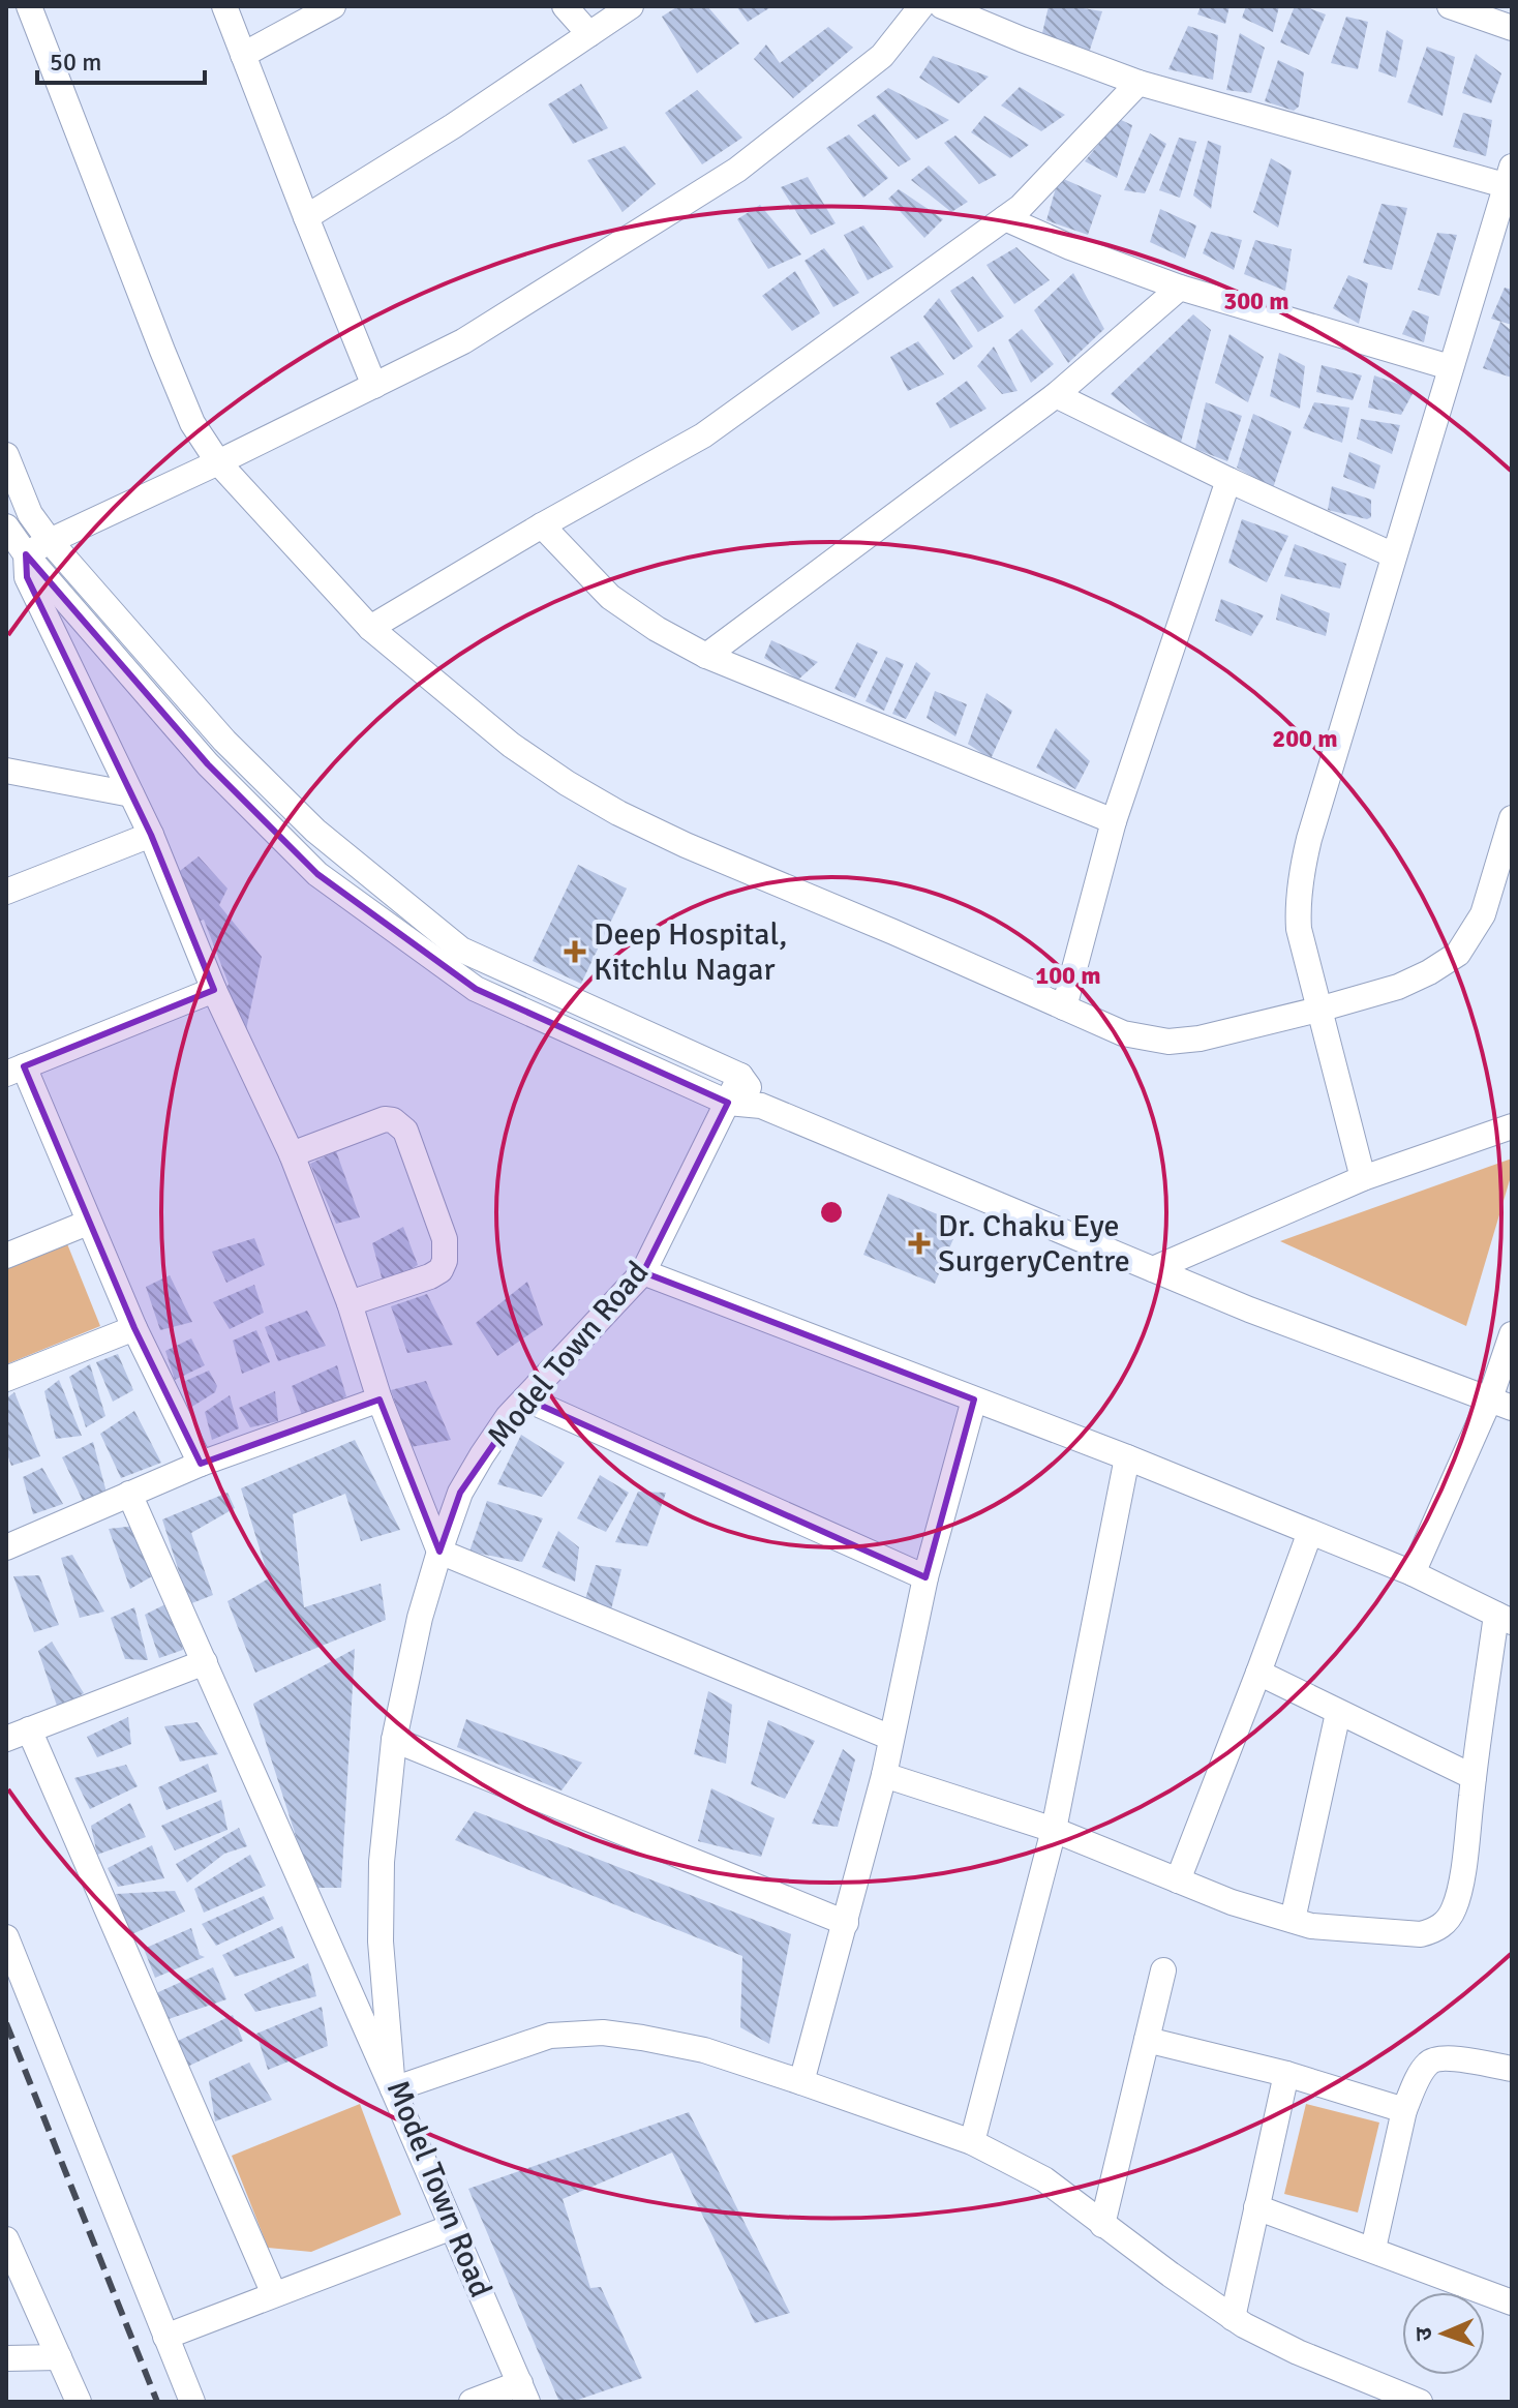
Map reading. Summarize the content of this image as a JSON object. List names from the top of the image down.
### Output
{
  "streets": {
    "street": ["Model Town Road"]
  },
  "places": {
    "health": ["Deep Hospital, Kitchlu Nagar", "Dr. Chaku Eye SurgeryCentre"]
  },
  "scale_bar": "50 m",
  "north": "left",
  "rings": ["300 m", "200 m", "100 m"]
}
